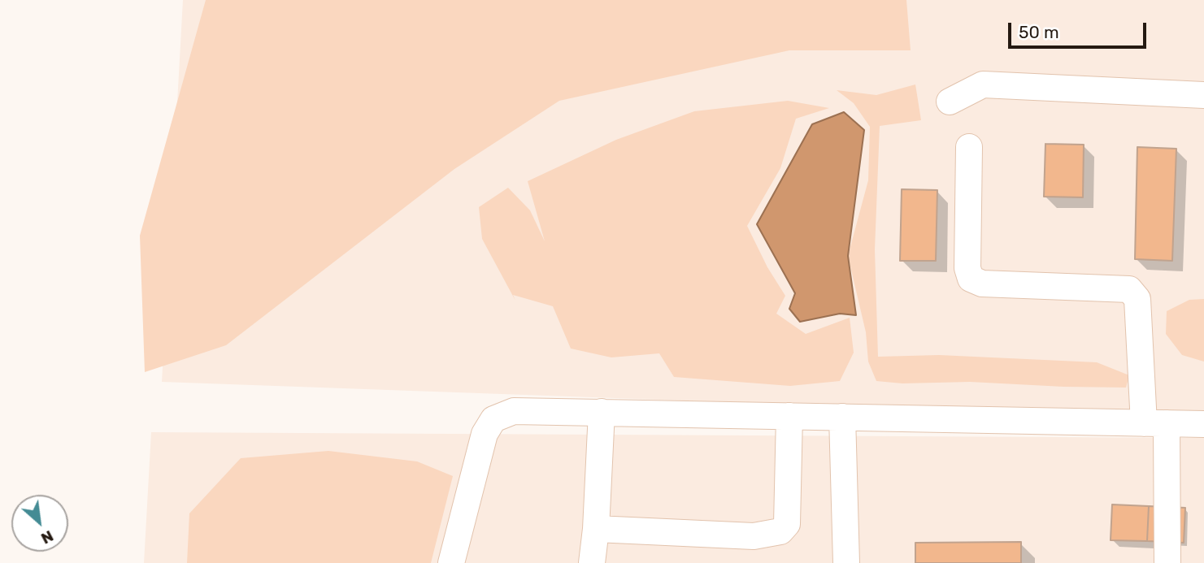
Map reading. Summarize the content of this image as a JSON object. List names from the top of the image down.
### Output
{
  "scale_bar": "50 m",
  "north": "bottom right"
}
